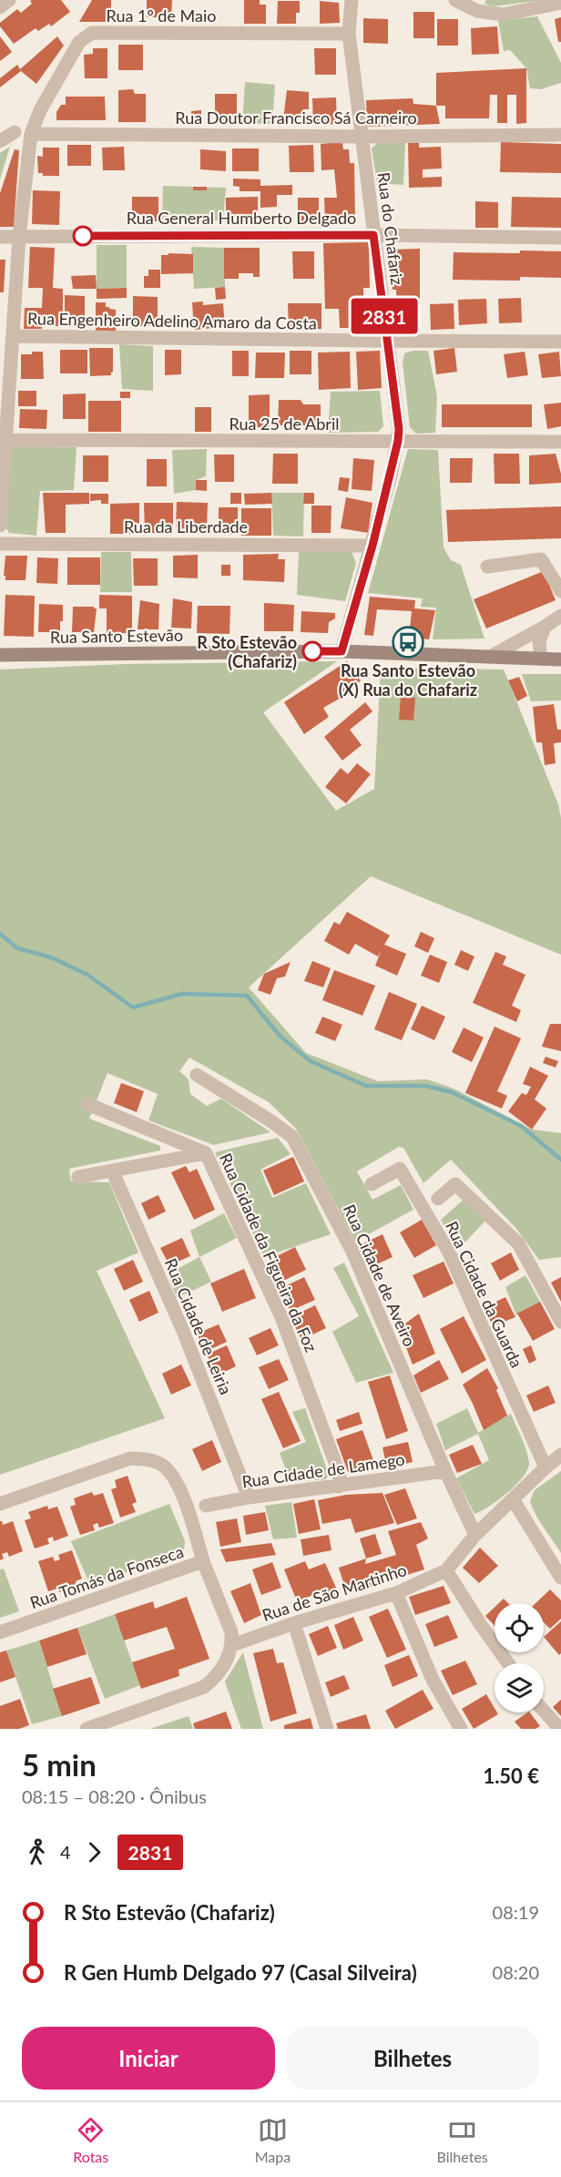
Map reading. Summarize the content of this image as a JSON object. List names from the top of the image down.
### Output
{
  "streets": {
    "street": [
      "Rua 1º de Maio",
      "Rua Doutor Francisco Sá Carneiro",
      "Rua General Humberto Delgado",
      "Rua do Chafariz",
      "Rua Engenheiro Adelino Amaro da Costa",
      "Rua 25 de Abril",
      "Rua da Liberdade",
      "Rua Santo Estevão",
      "Rua Cidade da Figueira da Foz",
      "Rua Cidade de Aveiro",
      "Rua Cidade da Guarda",
      "Rua Cidade de Leiria",
      "Rua Cidade de Lamego",
      "Rua Tomás da Fonseca",
      "Rua de São Martinho"
    ]
  },
  "crossings": [
    ["Rua 1º de Maio", "Rua Doutor Francisco Sá Carneiro"],
    ["Rua 1º de Maio", "Rua General Humberto Delgado"],
    ["Rua 1º de Maio", "Rua do Chafariz"],
    ["Rua 1º de Maio", "Rua Engenheiro Adelino Amaro da Costa"],
    ["Rua 1º de Maio", "Rua 25 de Abril"],
    ["Rua Doutor Francisco Sá Carneiro", "Rua do Chafariz"],
    ["Rua General Humberto Delgado", "Rua do Chafariz"],
    ["Rua do Chafariz", "Rua Engenheiro Adelino Amaro da Costa"],
    ["Rua do Chafariz", "Rua 25 de Abril"],
    ["Rua do Chafariz", "Rua da Liberdade"],
    ["Rua do Chafariz", "Rua Santo Estevão"],
    ["Rua Cidade da Figueira da Foz", "Rua Cidade de Lamego"],
    ["Rua Cidade de Aveiro", "Rua Cidade de Lamego"],
    ["Rua Cidade de Aveiro", "Rua de São Martinho"],
    ["Rua Cidade da Guarda", "Rua de São Martinho"],
    ["Rua Cidade de Leiria", "Rua Cidade de Lamego"],
    ["Rua Tomás da Fonseca", "Rua de São Martinho"]
  ],
  "places": {
    "bus stop": ["Rua Santo Estevão (X) Rua do Chafariz"],
    "other": ["R Sto Estevão (Chafariz)"]
  },
  "lines": ["bus line 2831"],
  "page": {
    "on_map": "2831",
    "heading": ["5 min", "08:15 – 08:20 · Ônibus", "1.50 €"],
    "legs": ["4", "2831"],
    "list": [
      {
        "name": "R Sto Estevão (Chafariz)",
        "value": "08:19"
      },
      {
        "name": "R Gen Humb Delgado 97 (Casal Silveira)",
        "value": "08:20"
      }
    ],
    "buttons": ["Iniciar", "Bilhetes"],
    "tabs": ["Rotas", "Mapa", "Bilhetes"]
  }
}
